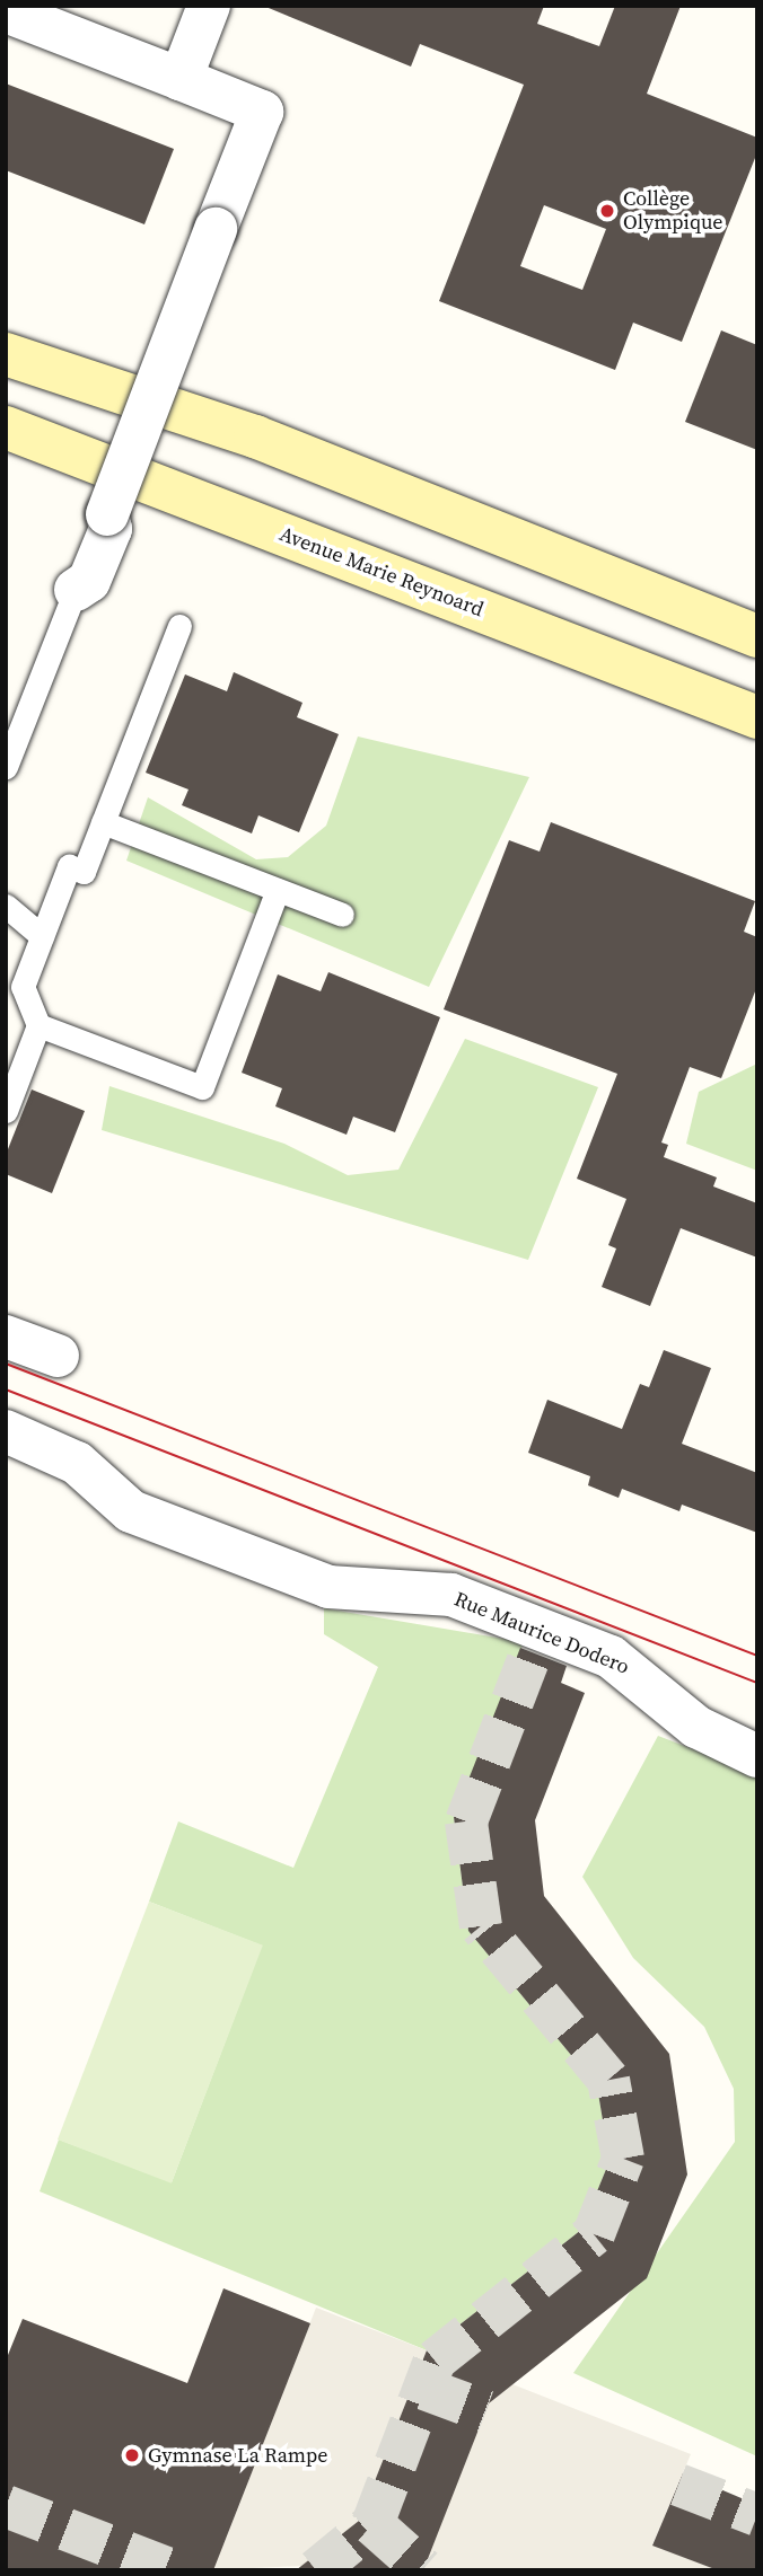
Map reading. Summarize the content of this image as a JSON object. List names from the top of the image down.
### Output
{
  "streets": {
    "main road": ["Avenue Marie Reynoard"],
    "street": ["Rue Maurice Dodero"]
  },
  "places": ["Collège Olympique", "Gymnase La Rampe"]
}
